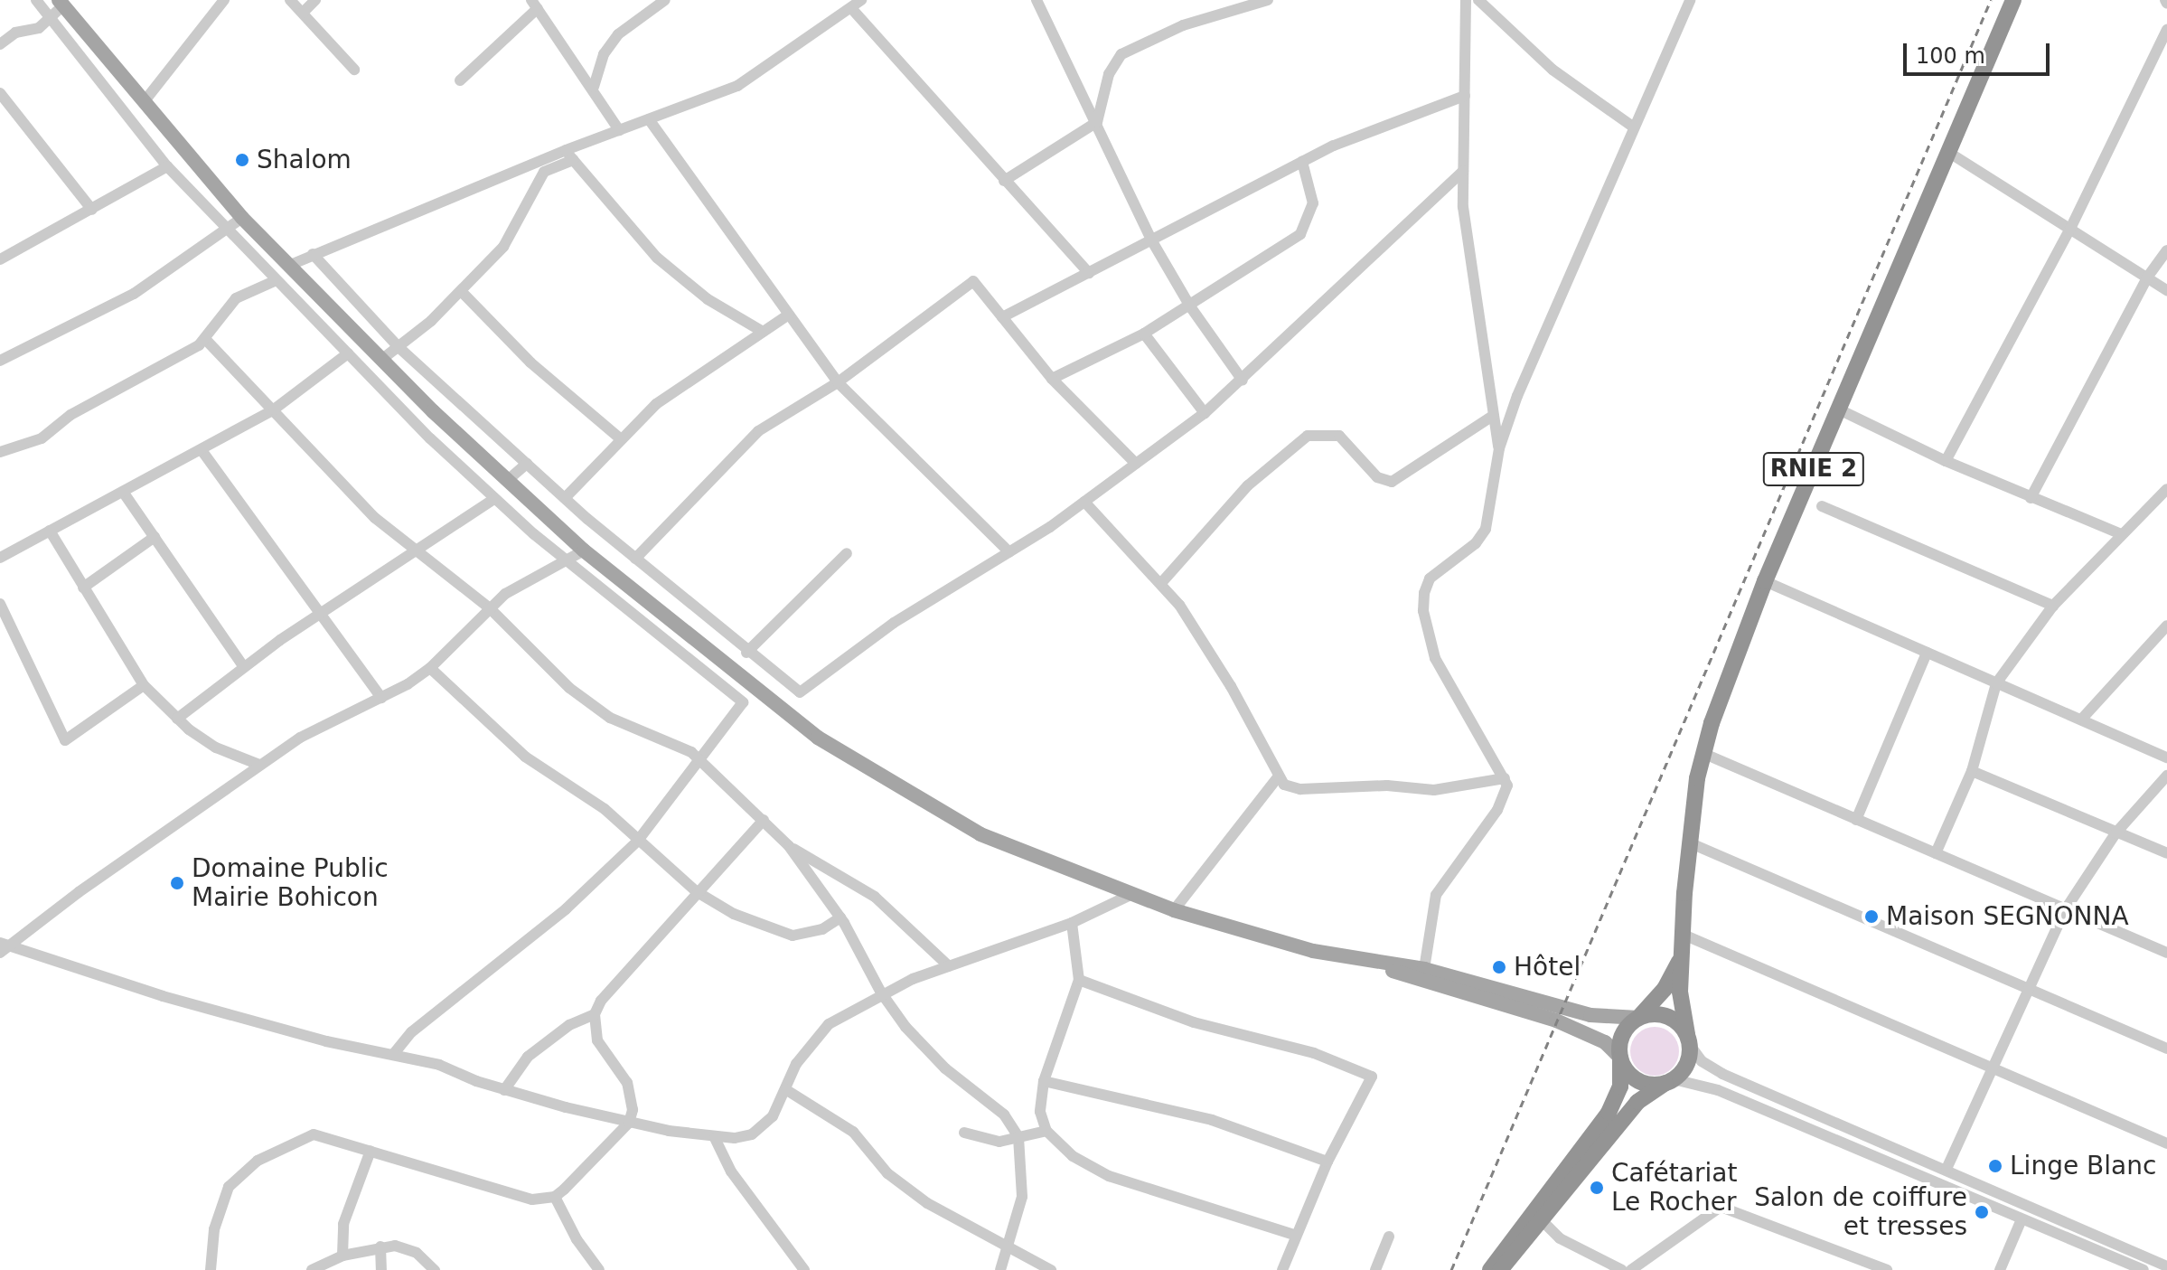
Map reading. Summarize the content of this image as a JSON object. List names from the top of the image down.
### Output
{
  "streets": {
    "highway": ["RNIE 2"]
  },
  "places": [
    "Shalom",
    "Domaine Public Mairie Bohicon",
    "Maison SEGNONNA",
    "Hôtel",
    "Linge Blanc",
    "Cafétariat Le Rocher",
    "Salon de coiffure et tresses"
  ],
  "scale_bar": "100 m"
}
